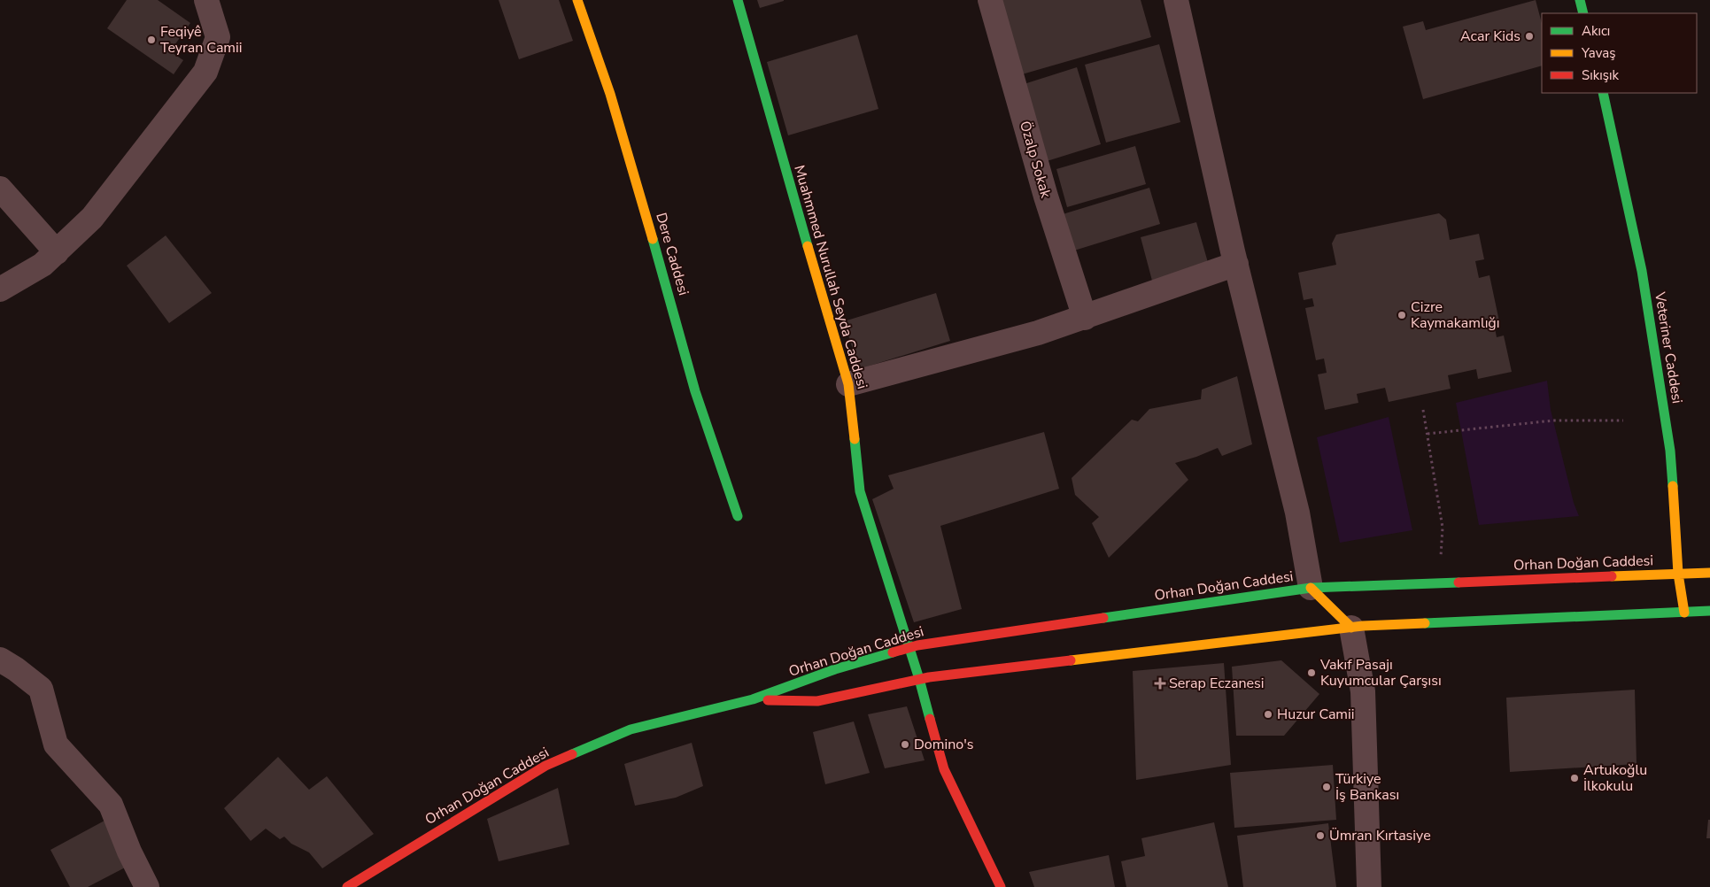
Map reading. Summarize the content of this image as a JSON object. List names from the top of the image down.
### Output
{
  "streets": {
    "street": [
      "Özalp Sokak",
      "Dere Caddesi",
      "Muahmmed Nurullah Seyda Caddesi",
      "Veteriner Caddesi",
      "Orhan Doğan Caddesi"
    ]
  },
  "crossings": [
    ["Muahmmed Nurullah Seyda Caddesi", "Orhan Doğan Caddesi"],
    ["Veteriner Caddesi", "Orhan Doğan Caddesi"]
  ],
  "places": {
    "other": [
      "Acar Kids",
      "Feqiyê Teyran Camii",
      "Cizre Kaymakamlığı",
      "Vakıf Pasajı Kuyumcular Çarşısı",
      "Huzur Camii",
      "Domino's",
      "Artukoğlu İlkokulu",
      "Türkiye İş Bankası",
      "Ümran Kırtasiye"
    ],
    "health": ["Serap Eczanesi"]
  },
  "legend": ["Akıcı", "Yavaş", "Sıkışık"]
}
